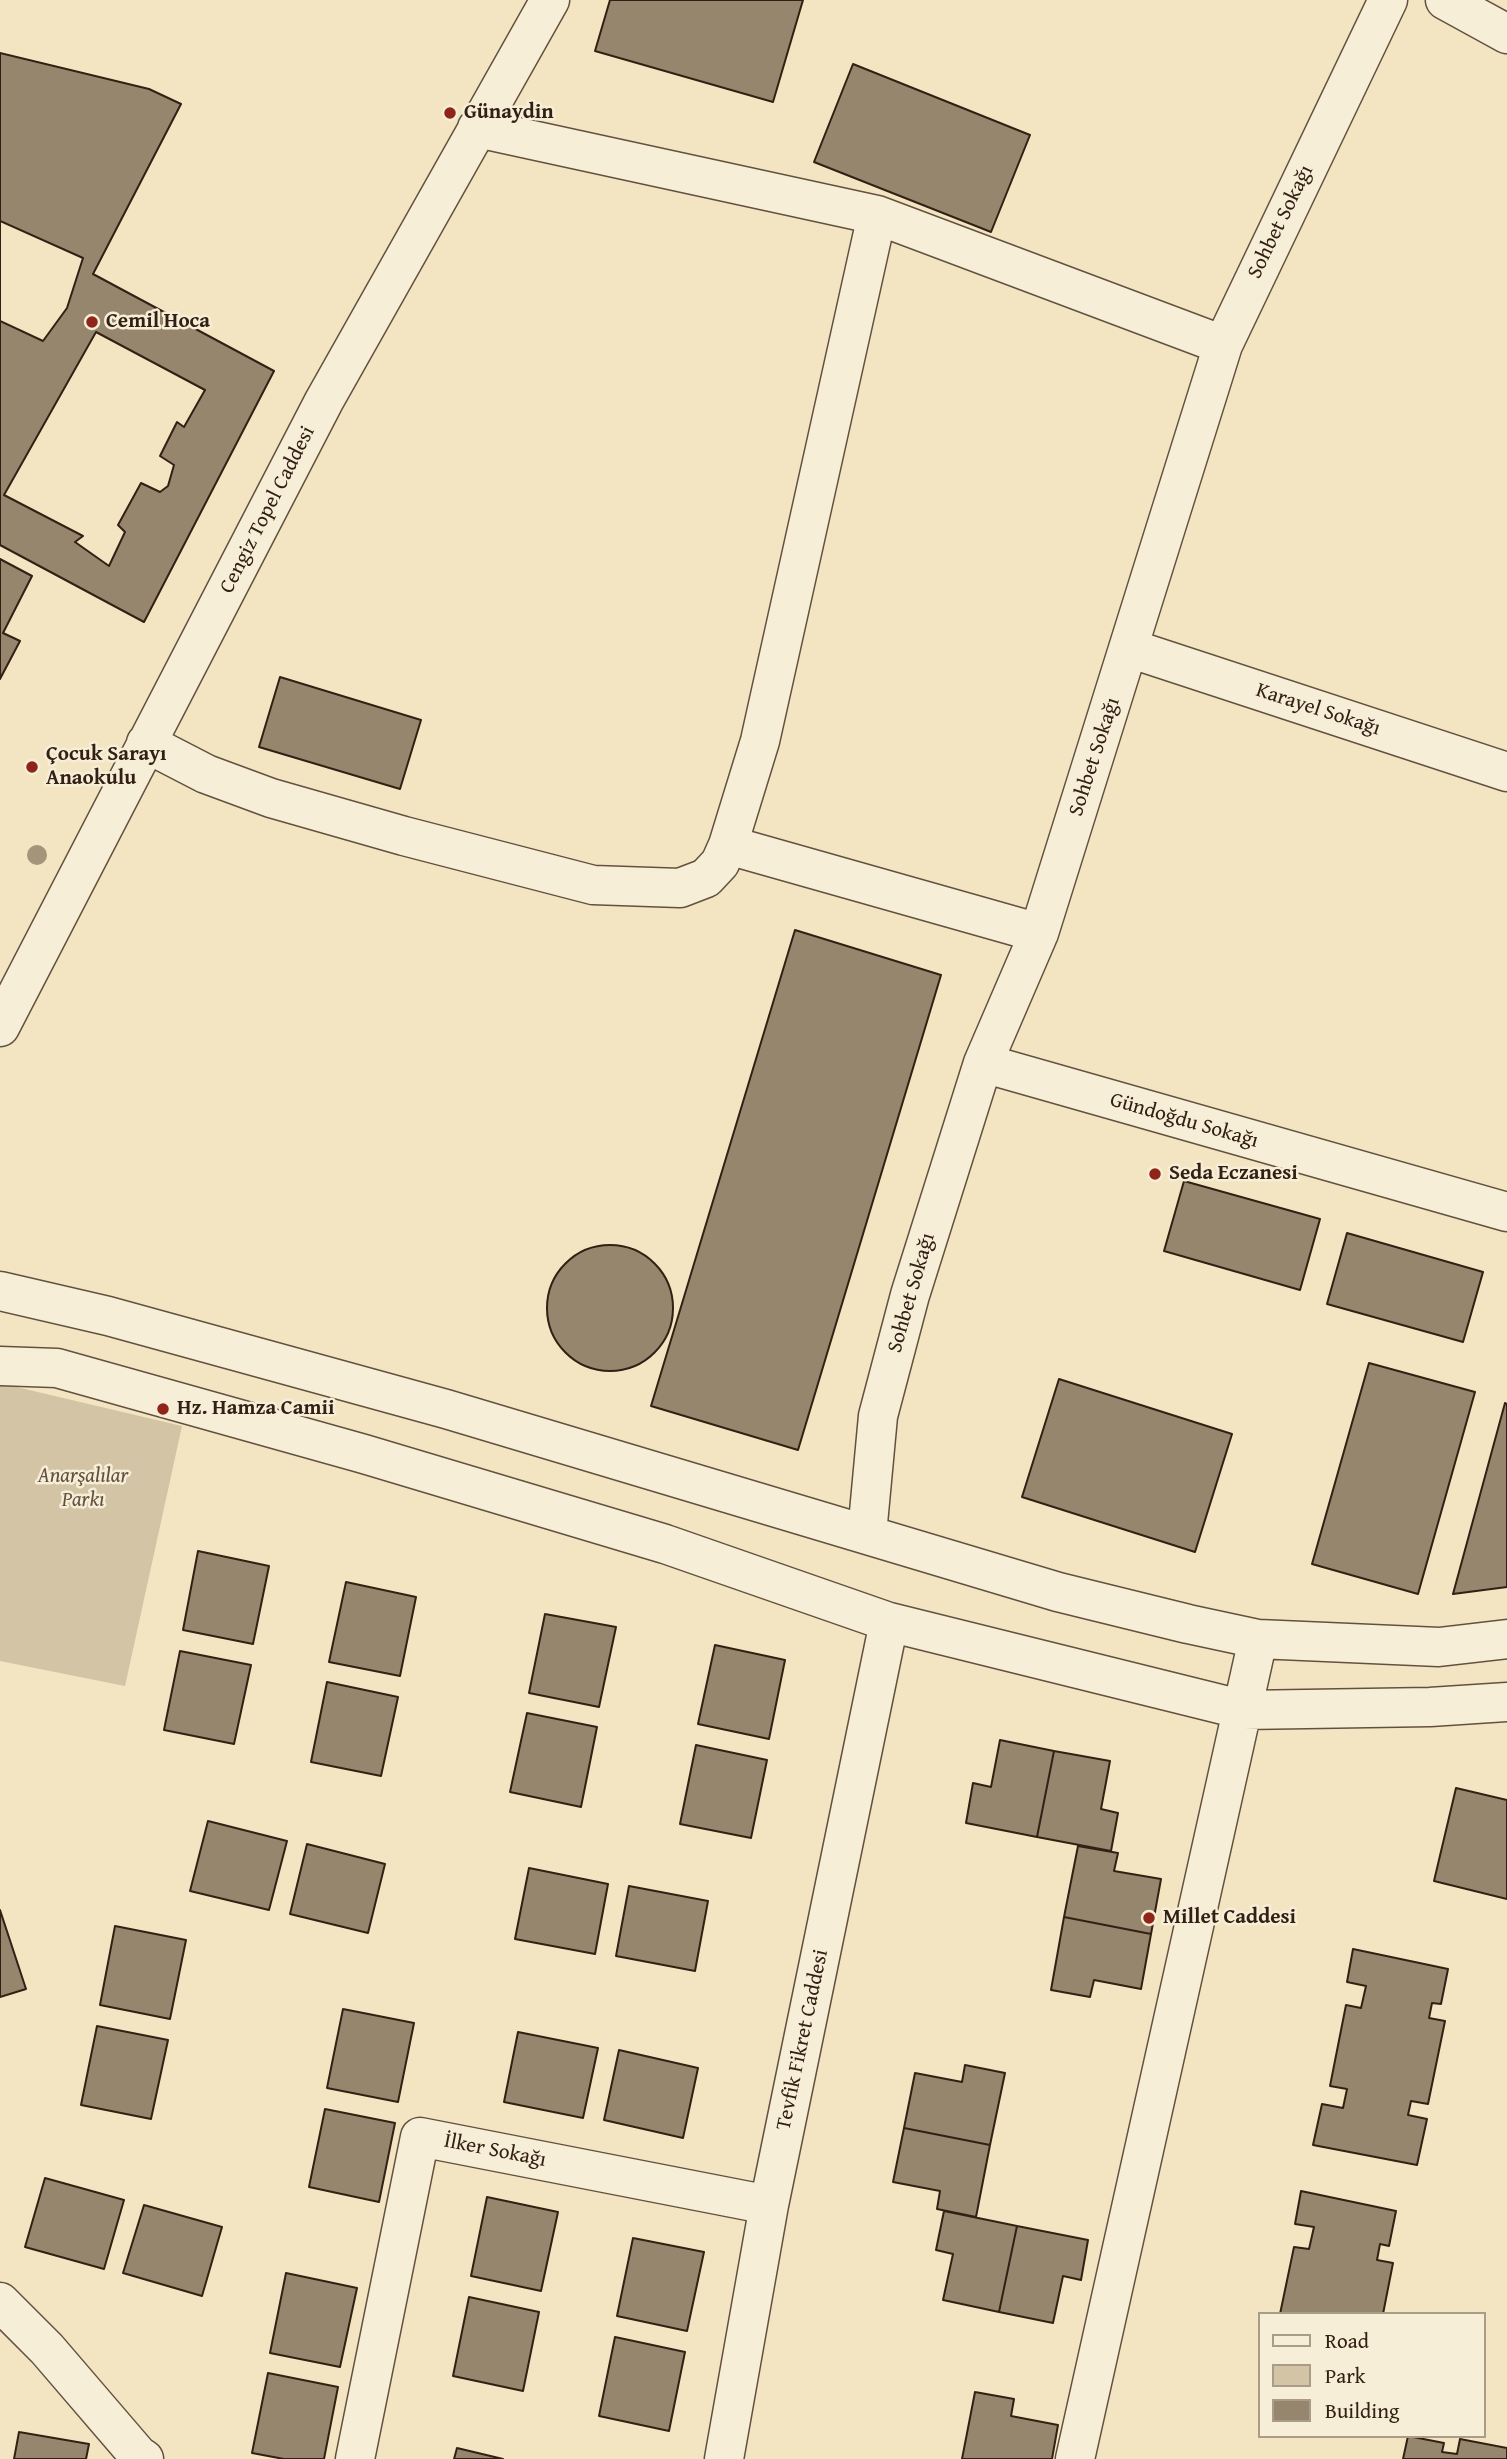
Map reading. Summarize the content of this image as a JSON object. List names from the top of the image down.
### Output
{
  "streets": {
    "street": [
      "Sohbet Sokağı",
      "Cengiz Topel Caddesi",
      "Karayel Sokağı",
      "Gündoğdu Sokağı",
      "Tevfik Fikret Caddesi",
      "İlker Sokağı"
    ]
  },
  "crossings": [
    ["Sohbet Sokağı", "Karayel Sokağı"],
    ["Sohbet Sokağı", "Gündoğdu Sokağı"],
    ["Tevfik Fikret Caddesi", "İlker Sokağı"]
  ],
  "parks": ["Anarşalılar Parkı"],
  "places": [
    "Günaydin",
    "Cemil Hoca",
    "Çocuk Sarayı Anaokulu",
    "Seda Eczanesi",
    "Hz. Hamza Camii",
    "Millet Caddesi"
  ],
  "legend": ["Road", "Park", "Building"]
}
